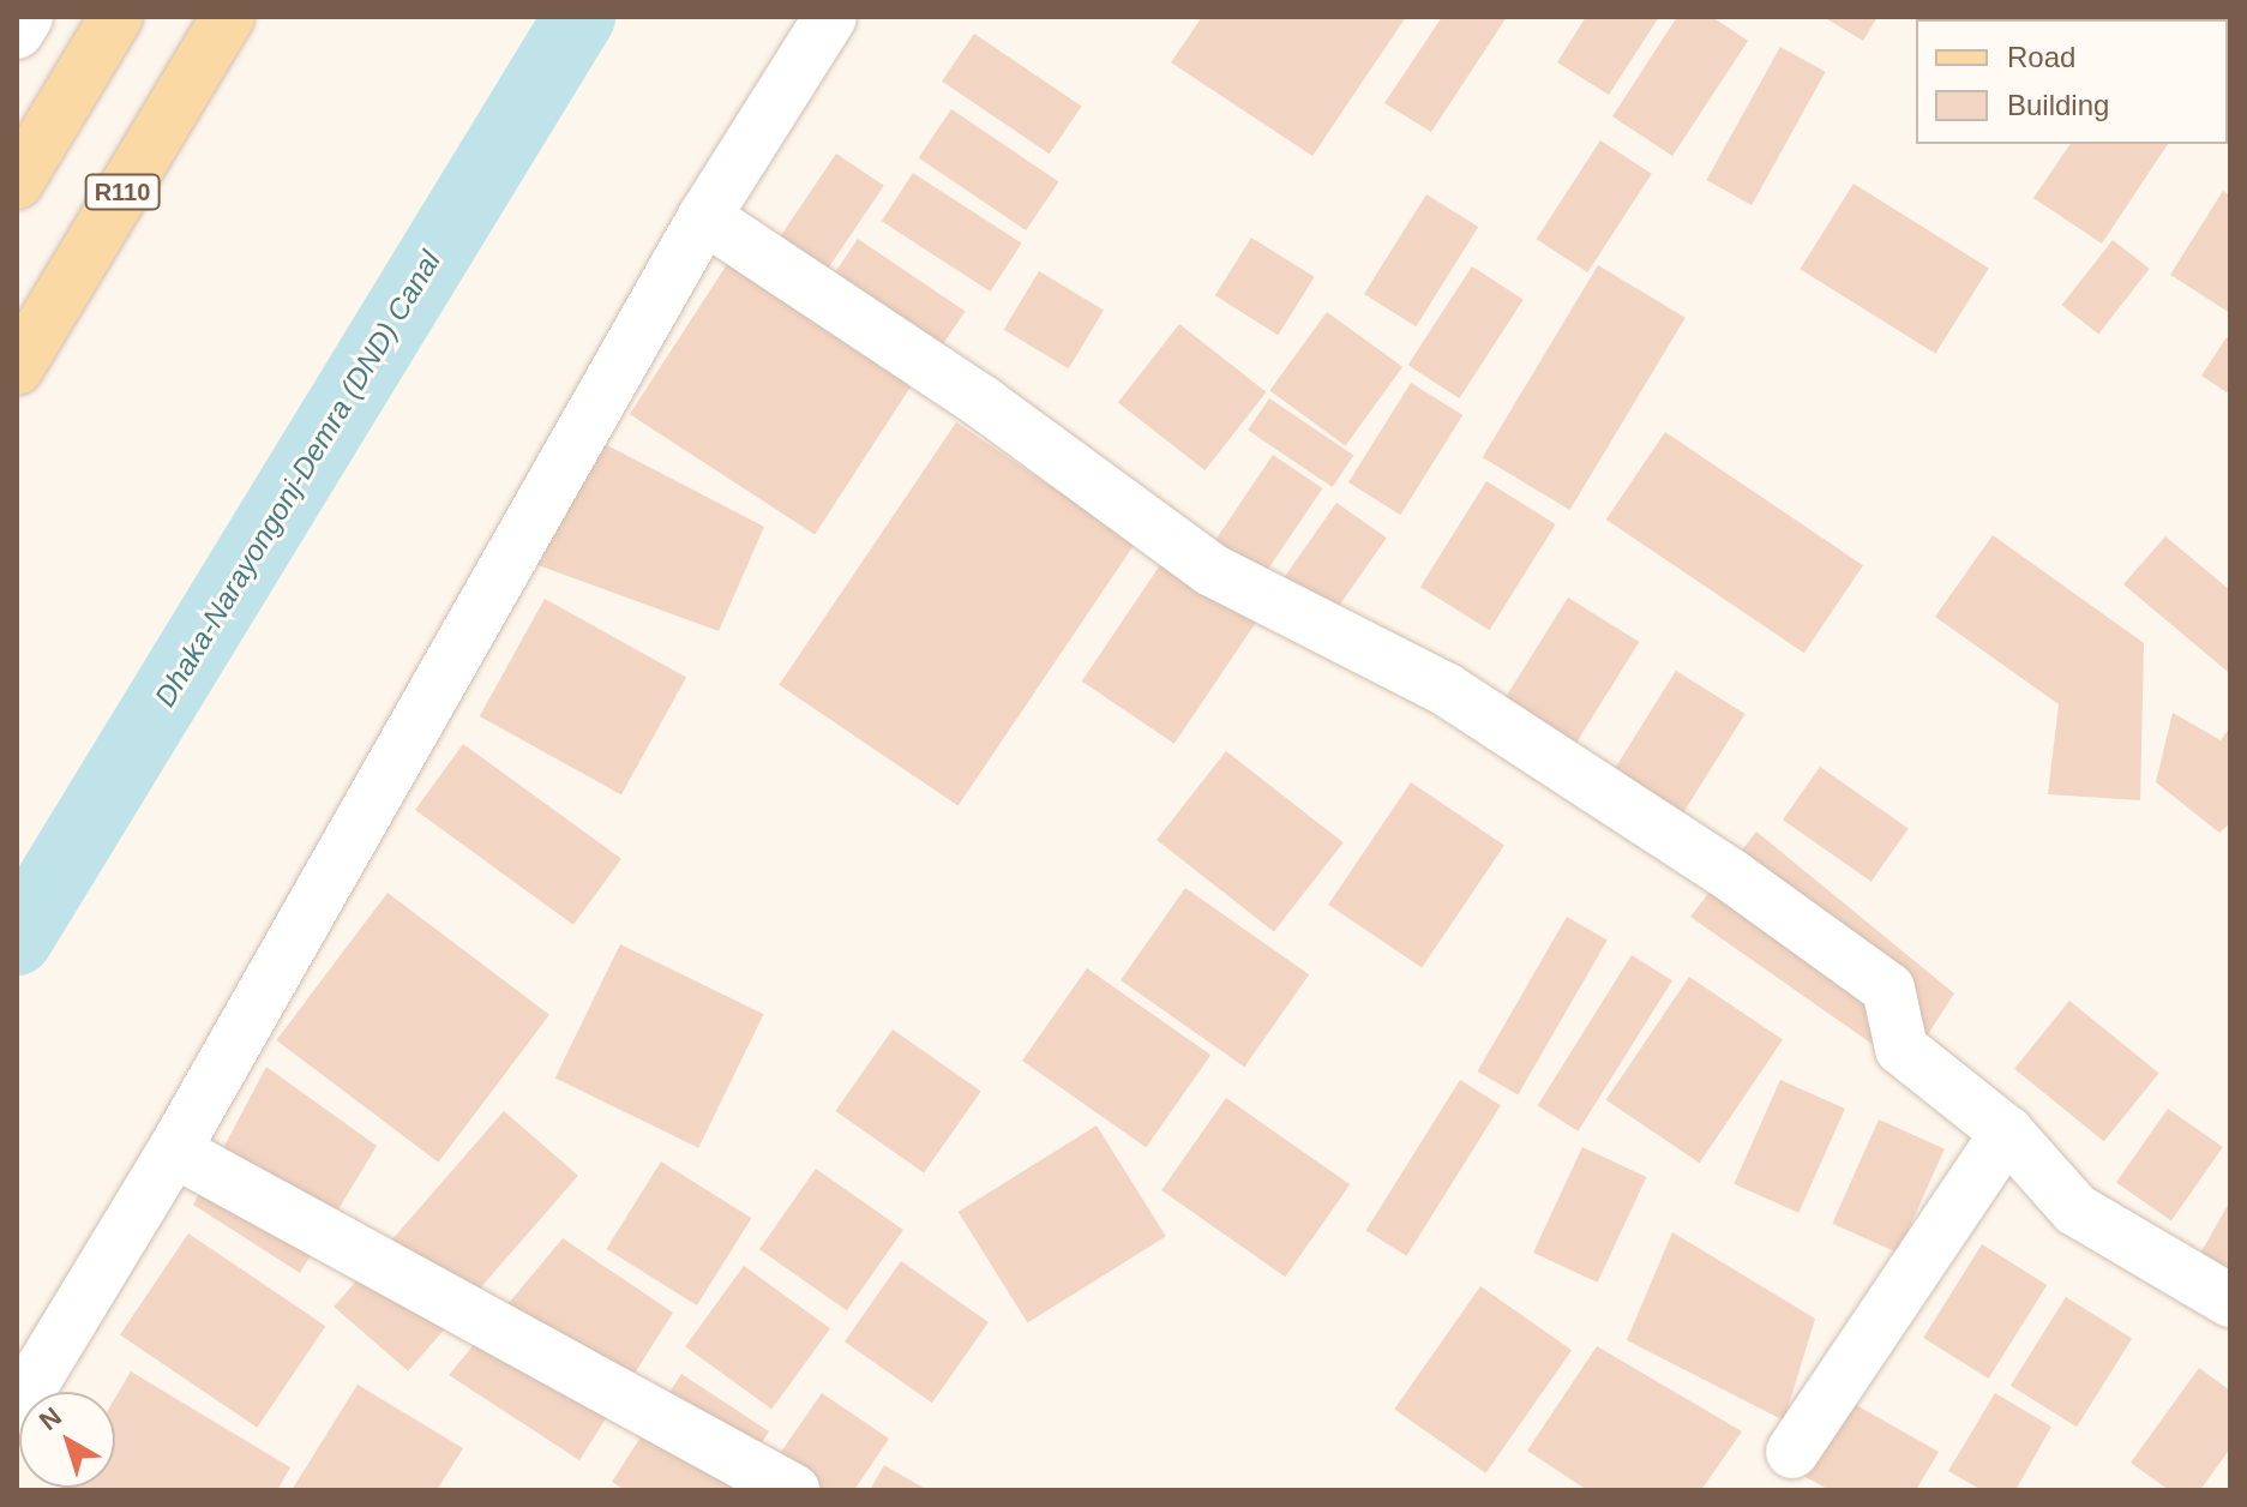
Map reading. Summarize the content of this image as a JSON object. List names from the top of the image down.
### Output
{
  "streets": {
    "main road": ["R110"]
  },
  "water": ["Dhaka-Narayongonj-Demra (DND) Canal"],
  "legend": ["Road", "Building"],
  "north": "top left"
}
